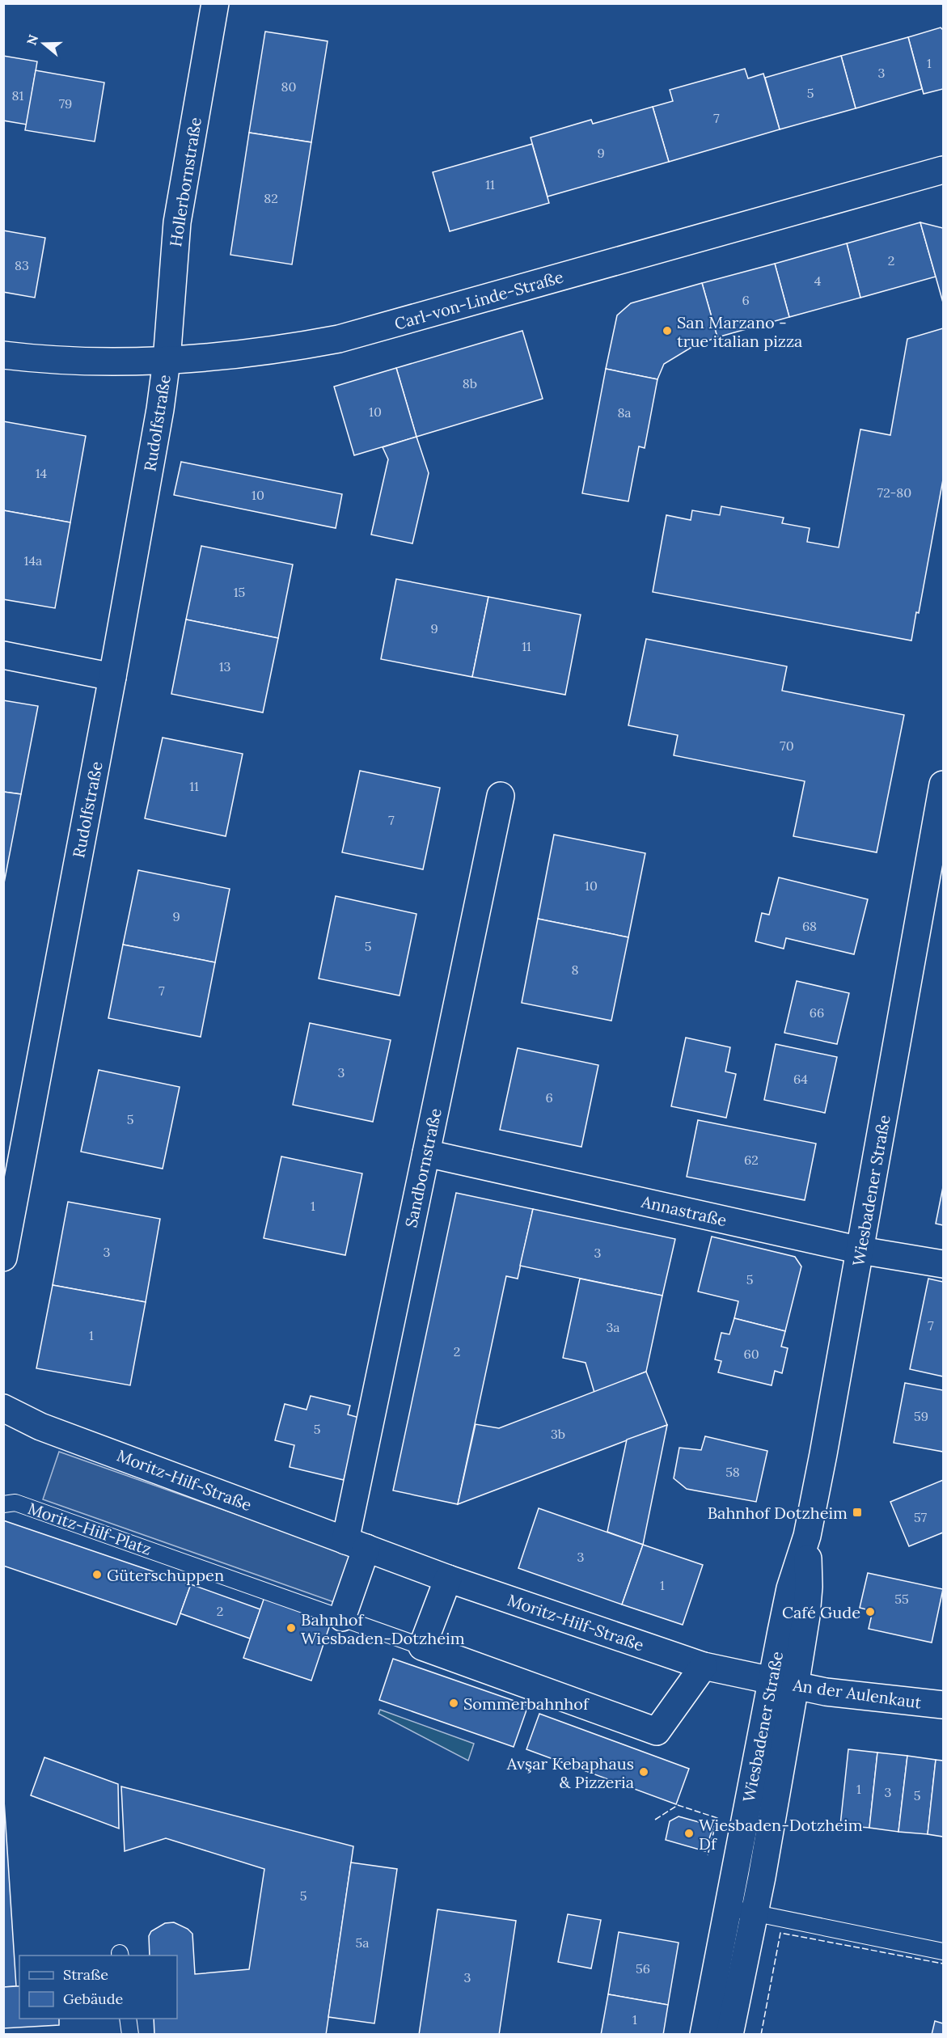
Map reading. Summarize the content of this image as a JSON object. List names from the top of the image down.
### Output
{
  "streets": {
    "street": [
      "Hollerbornstraße",
      "Carl-von-Linde-Straße",
      "Rudolfstraße",
      "Sandbornstraße",
      "Wiesbadener Straße",
      "Annastraße",
      "Moritz-Hilf-Straße",
      "An der Aulenkaut"
    ],
    "lane": ["Moritz-Hilf-Platz"]
  },
  "crossings": [
    ["Hollerbornstraße", "Carl-von-Linde-Straße"],
    ["Hollerbornstraße", "Rudolfstraße"],
    ["Carl-von-Linde-Straße", "Rudolfstraße"],
    ["Sandbornstraße", "Annastraße"],
    ["Sandbornstraße", "Moritz-Hilf-Straße"],
    ["Wiesbadener Straße", "Annastraße"],
    ["Wiesbadener Straße", "Moritz-Hilf-Straße"],
    ["Wiesbadener Straße", "An der Aulenkaut"],
    ["Moritz-Hilf-Straße", "An der Aulenkaut"]
  ],
  "places": {
    "other": [
      "San Marzano - true italian pizza",
      "Güterschuppen",
      "Café Gude",
      "Bahnhof Wiesbaden-Dotzheim",
      "Sommerbahnhof",
      "Avşar Kebaphaus & Pizzeria",
      "Wiesbaden-Dotzheim Df"
    ],
    "transit": ["Bahnhof Dotzheim"]
  },
  "house_numbers": [
    "1",
    "3",
    "80",
    "5",
    "81",
    "79",
    "7",
    "9",
    "11",
    "82",
    "2",
    "83",
    "4",
    "6",
    "8b",
    "10",
    "8a",
    "14",
    "72-80",
    "10",
    "14a",
    "15",
    "9",
    "11",
    "13",
    "70",
    "11",
    "7",
    "10",
    "9",
    "68",
    "5",
    "8",
    "7",
    "66",
    "3",
    "64",
    "6",
    "5",
    "62",
    "1",
    "3",
    "3",
    "5",
    "7",
    "3a",
    "1",
    "2",
    "60",
    "59",
    "5",
    "3b",
    "58",
    "57",
    "3",
    "1",
    "55",
    "2",
    "1",
    "3",
    "5",
    "5",
    "5a",
    "56",
    "3",
    "1"
  ],
  "legend": ["Straße", "Gebäude"],
  "north": "left"
}
